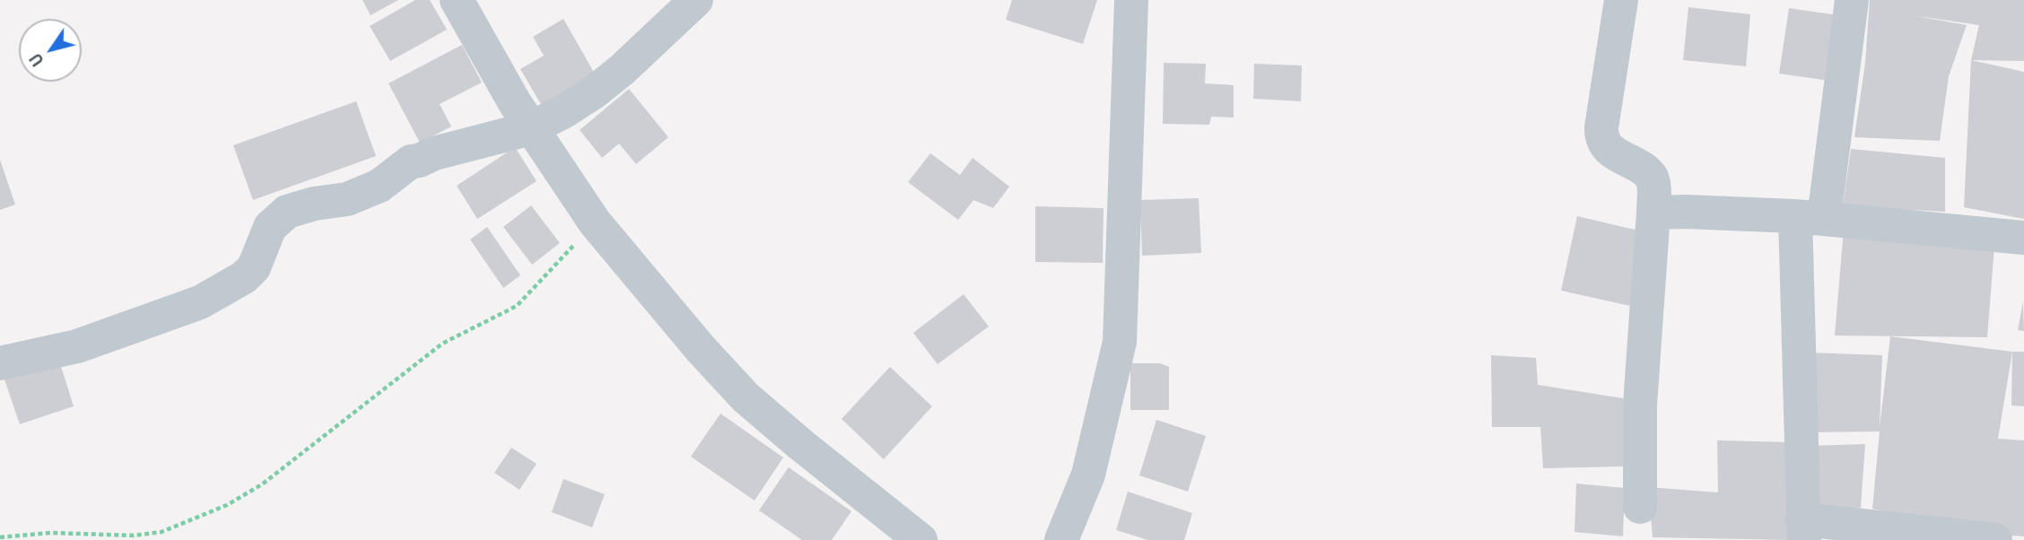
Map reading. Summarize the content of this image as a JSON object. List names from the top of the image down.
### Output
{
  "north": "bottom left"
}
